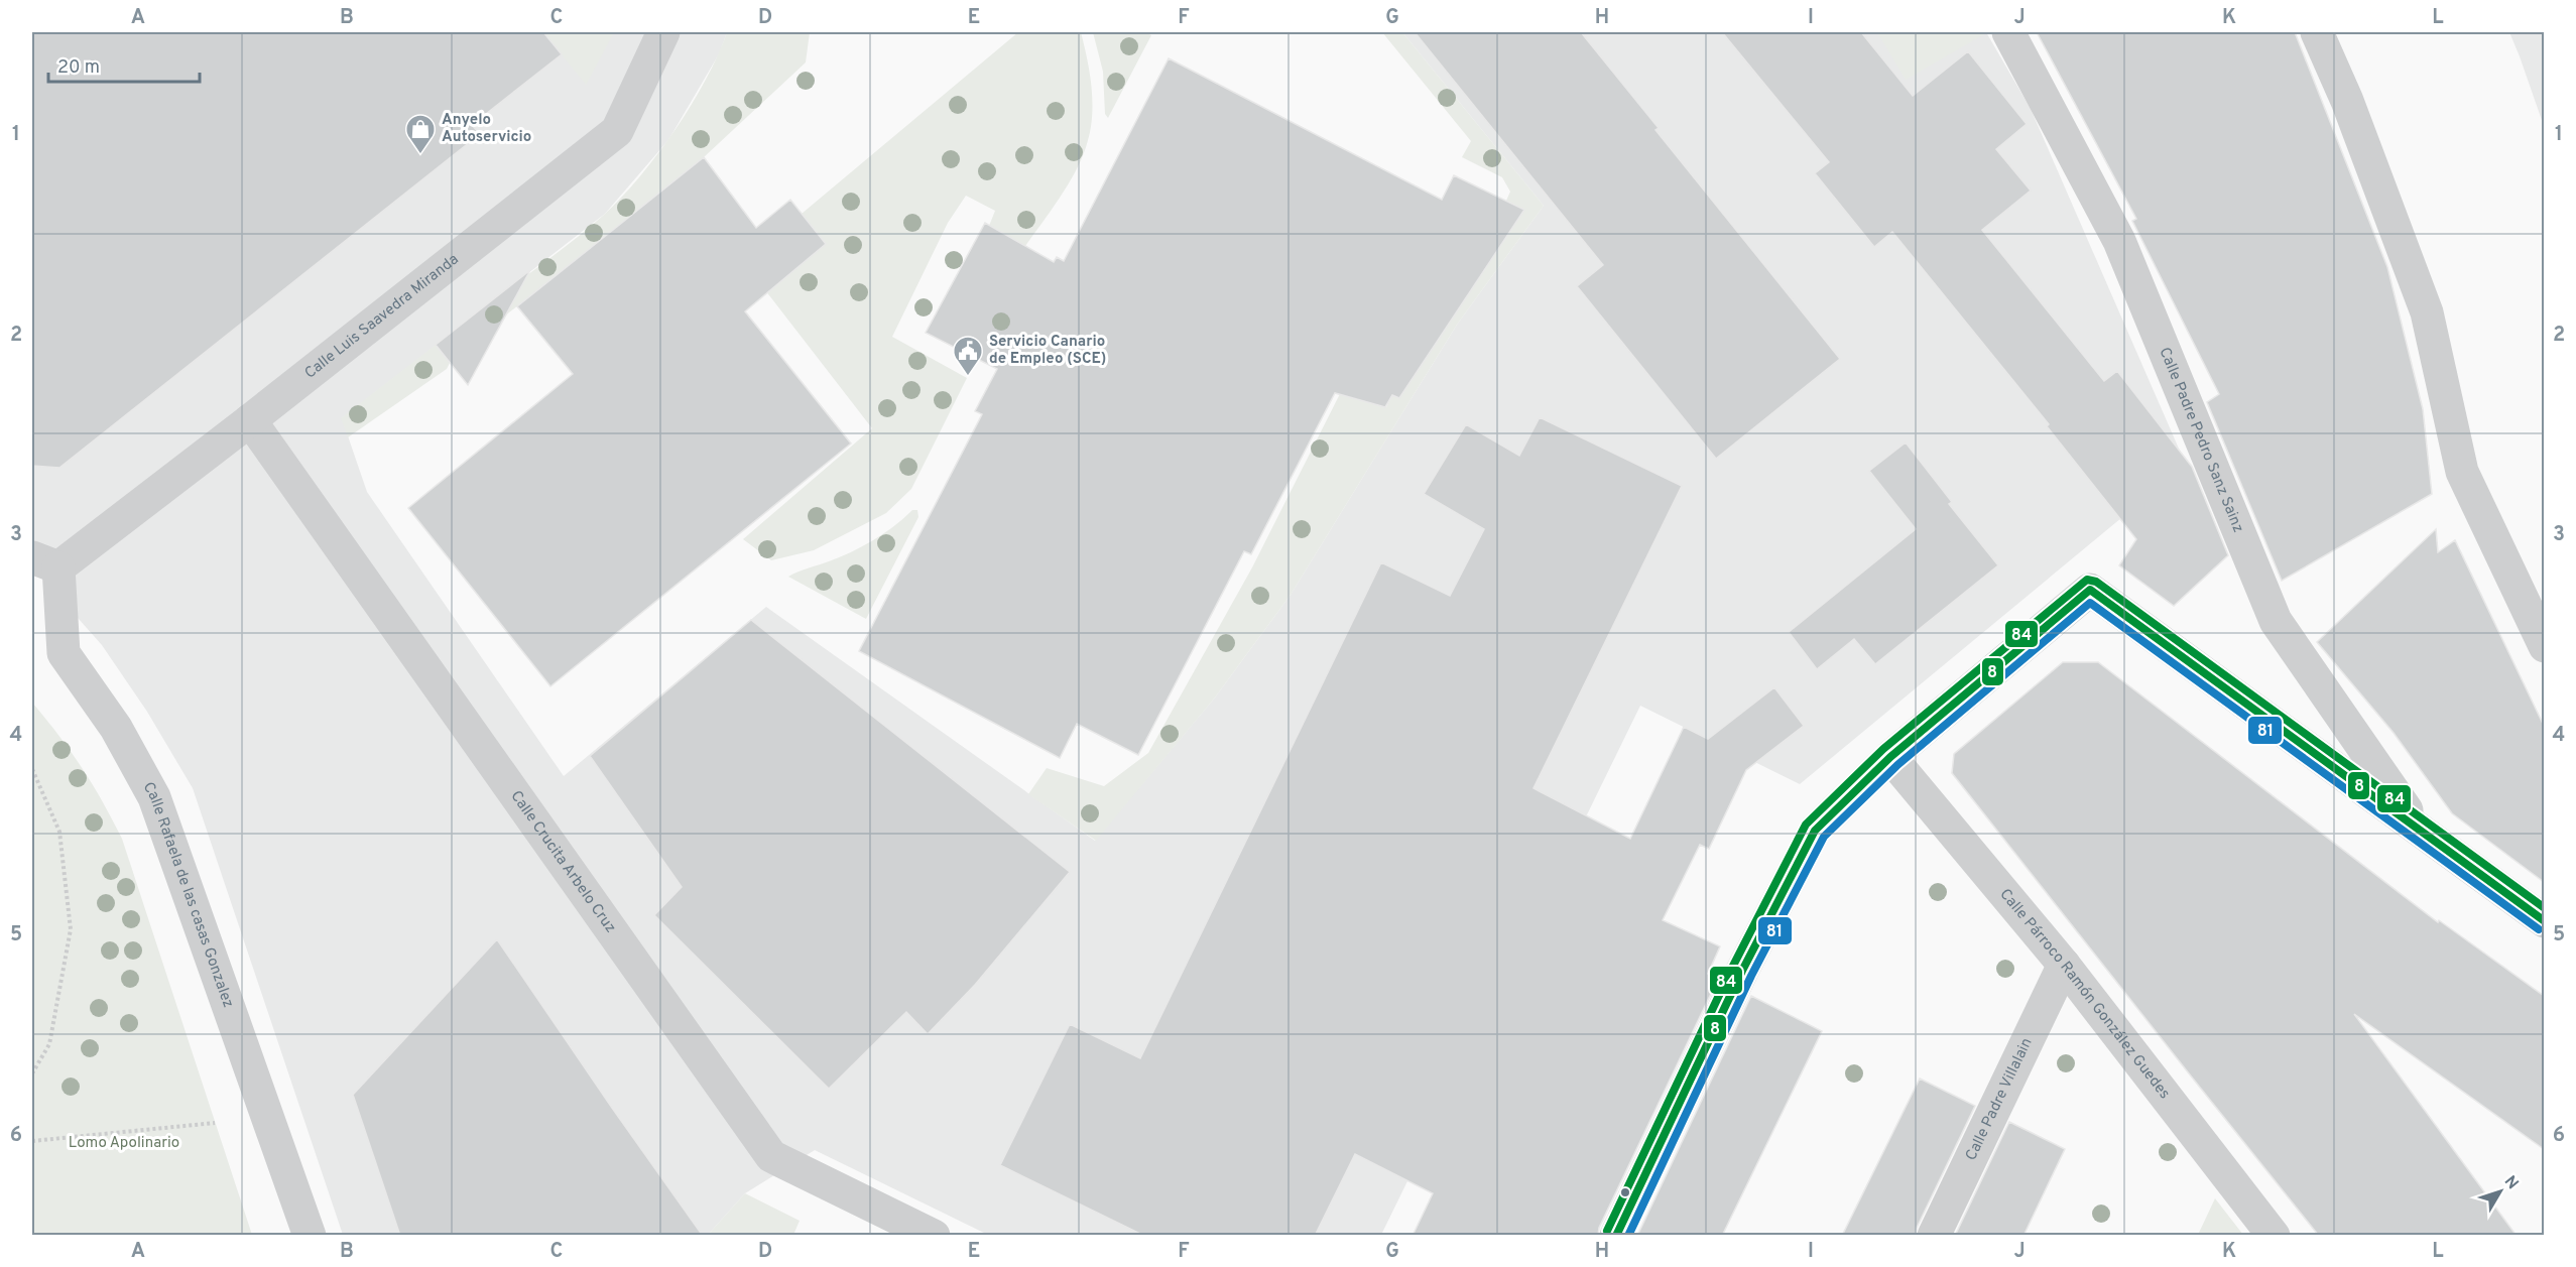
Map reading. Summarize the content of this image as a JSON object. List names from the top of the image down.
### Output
{
  "streets": {
    "street": [
      "Calle Luis Saavedra Miranda",
      "Calle Padre Pedro Sanz Sainz",
      "Calle Crucita Arbelo Cruz",
      "Calle Rafaela de las casas Gonzalez",
      "Calle Párroco Ramón González Guedes",
      "Calle Padre Villalain"
    ]
  },
  "crossings": [
    ["Calle Luis Saavedra Miranda", "Calle Crucita Arbelo Cruz"],
    ["Calle Luis Saavedra Miranda", "Calle Rafaela de las casas Gonzalez"],
    ["Calle Párroco Ramón González Guedes", "Calle Padre Villalain"]
  ],
  "parks": ["Lomo Apolinario"],
  "places": {
    "shop": ["Anyelo Autoservicio"],
    "public building": ["Servicio Canario de Empleo (SCE)"]
  },
  "lines": ["transit line 84", "transit line 8", "transit line 81"],
  "scale_bar": "20 m",
  "north": "top right",
  "grid": {
    "columns": [
      "A",
      "B",
      "C",
      "D",
      "E",
      "F",
      "G",
      "H",
      "I",
      "J",
      "K",
      "L"
    ],
    "rows": [
      "1",
      "2",
      "3",
      "4",
      "5",
      "6"
    ]
  }
}
